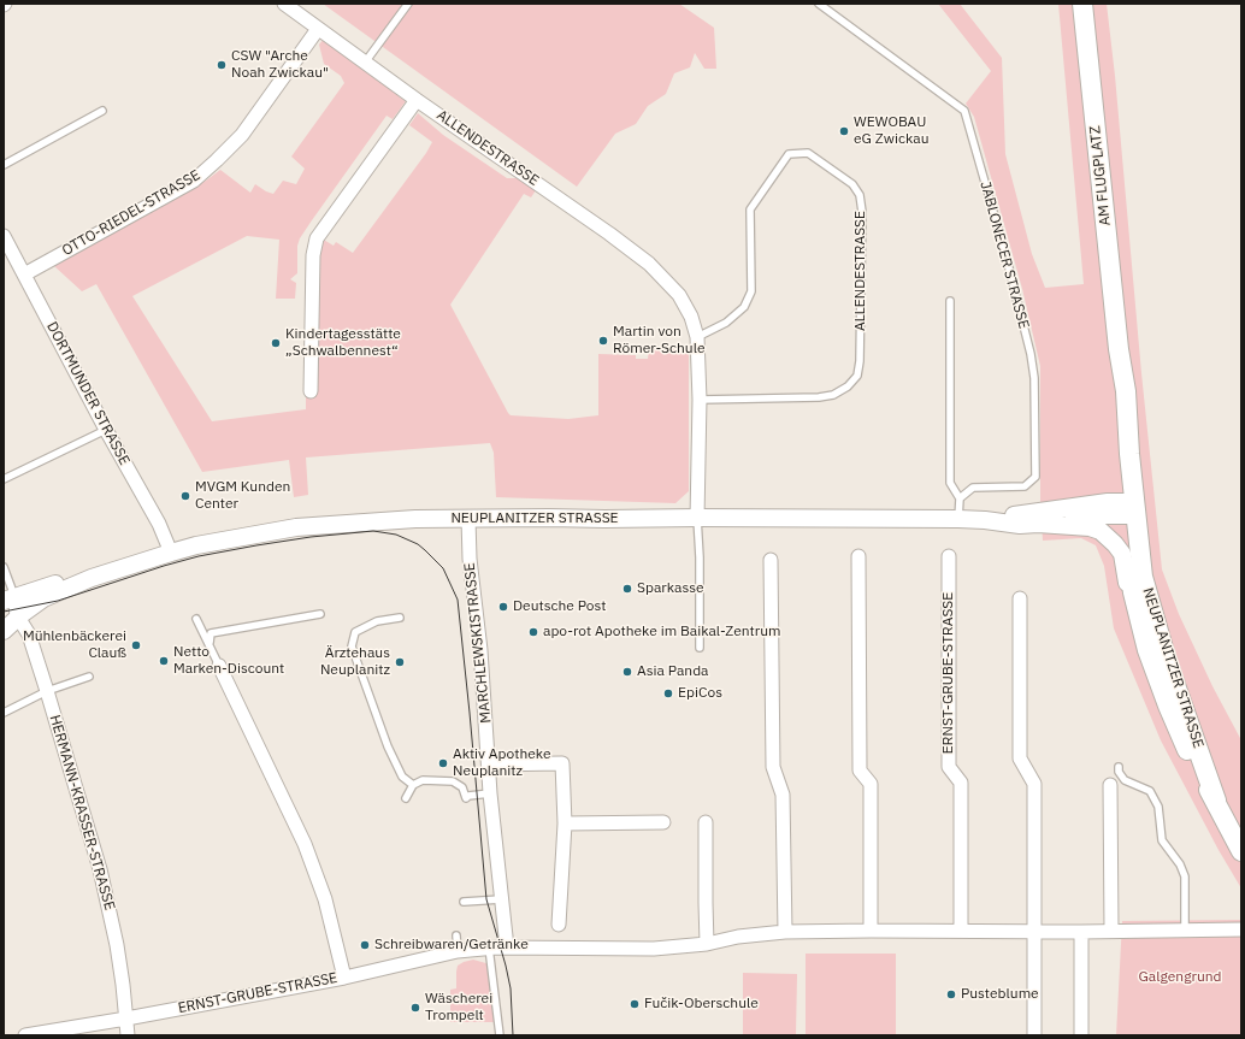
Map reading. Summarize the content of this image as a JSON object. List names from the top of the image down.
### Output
{
  "streets": {
    "main road": ["AM FLUGPLATZ", "NEUPLANITZER STRASSE"],
    "street": [
      "ALLENDESTRASSE",
      "OTTO-RIEDEL-STRASSE",
      "DORTMUNDER STRASSE",
      "MARCHLEWSKISTRASSE",
      "ERNST-GRUBE-STRASSE",
      "HERMANN-KRASSER-STRASSE"
    ],
    "lane": ["JABLONECER STRASSE"]
  },
  "crossings": [
    ["ALLENDESTRASSE", "OTTO-RIEDEL-STRASSE"],
    ["ALLENDESTRASSE", "NEUPLANITZER STRASSE"],
    ["AM FLUGPLATZ", "NEUPLANITZER STRASSE"],
    ["OTTO-RIEDEL-STRASSE", "DORTMUNDER STRASSE"],
    ["DORTMUNDER STRASSE", "NEUPLANITZER STRASSE"],
    ["NEUPLANITZER STRASSE", "MARCHLEWSKISTRASSE"],
    ["NEUPLANITZER STRASSE", "HERMANN-KRASSER-STRASSE"],
    ["ERNST-GRUBE-STRASSE", "HERMANN-KRASSER-STRASSE"]
  ],
  "parks": ["Galgengrund"],
  "places": [
    "CSW \"Arche Noah Zwickau\"",
    "WEWOBAU eG Zwickau",
    "Martin von Römer-Schule",
    "Kindertagesstätte „Schwalbennest“",
    "MVGM Kunden Center",
    "Sparkasse",
    "Deutsche Post",
    "apo-rot Apotheke im Baikal-Zentrum",
    "Mühlenbäckerei Clauß",
    "Netto Marken-Discount",
    "Ärztehaus Neuplanitz",
    "Asia Panda",
    "EpiCos",
    "Aktiv Apotheke Neuplanitz",
    "Schreibwaren/Getränke",
    "Pusteblume",
    "Fučik-Oberschule",
    "Wäscherei Trompelt"
  ]
}
